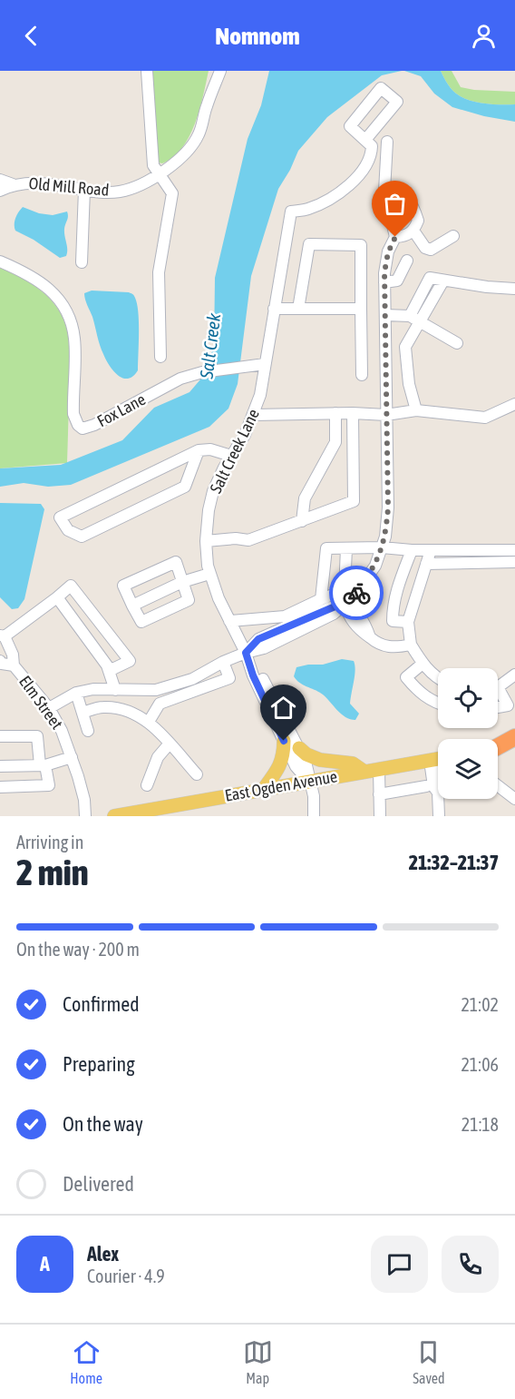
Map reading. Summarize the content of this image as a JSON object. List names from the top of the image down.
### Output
{
  "streets": {
    "main road": ["East Ogden Avenue"],
    "street": [
      "Old Mill Road",
      "Fox Lane",
      "Salt Creek Lane",
      "Elm Street"
    ]
  },
  "crossings": [
    ["Fox Lane", "Salt Creek Lane"],
    ["Salt Creek Lane", "East Ogden Avenue"]
  ],
  "water": ["Salt Creek"],
  "page": {
    "header": "Nomnom",
    "heading": ["2 min", "Arriving in", "21:32–21:37"],
    "panel": ["Alex", "Courier · 4.9"],
    "bar": "On the way · 200 m",
    "list": [
      ["Confirmed", "21:02"],
      ["Preparing", "21:06"],
      ["On the way", "21:18"],
      "Delivered"
    ],
    "round": "A",
    "tabs": ["Home", "Map", "Saved"]
  }
}
